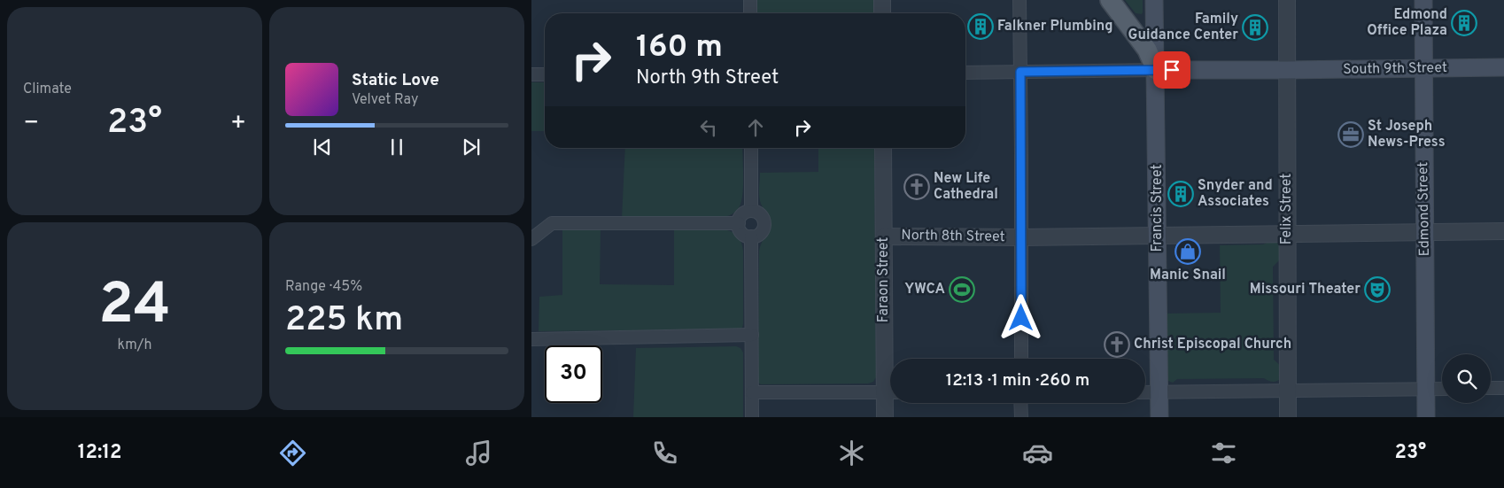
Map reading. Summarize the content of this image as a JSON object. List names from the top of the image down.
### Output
{
  "streets": {
    "main road": ["South 9th Street", "Francis Street", "Edmond Street"],
    "street": ["Felix Street", "North 8th Street", "Faraon Street"]
  },
  "crossings": [
    ["South 9th Street", "Francis Street"],
    ["South 9th Street", "Felix Street"],
    ["South 9th Street", "Edmond Street"],
    ["Francis Street", "North 8th Street"],
    ["Felix Street", "North 8th Street"],
    ["Edmond Street", "North 8th Street"],
    ["North 8th Street", "Faraon Street"]
  ],
  "places": {
    "building": [
      "Edmond Office Plaza",
      "Falkner Plumbing",
      "Family Guidance Center",
      "Snyder and Associates"
    ],
    "office": ["St Joseph News-Press"],
    "church": ["New Life Cathedral", "Christ Episcopal Church"],
    "shop": ["Manic Snail"],
    "sports": ["YWCA"],
    "theatre": ["Missouri Theater"]
  },
  "page": {
    "tile": [
      "Climate",
      ["24", "km/h"],
      ["Range · 45%", "225 km"]
    ],
    "turn": ["160 m", "North 9th Street"],
    "song": ["Static Love", "Velvet Ray"],
    "heat": ["−", "23°", "+"],
    "limit": "30",
    "trip": "12:13 · 1 min · 260 m",
    "tabs": ["12:12", "23°"]
  }
}
